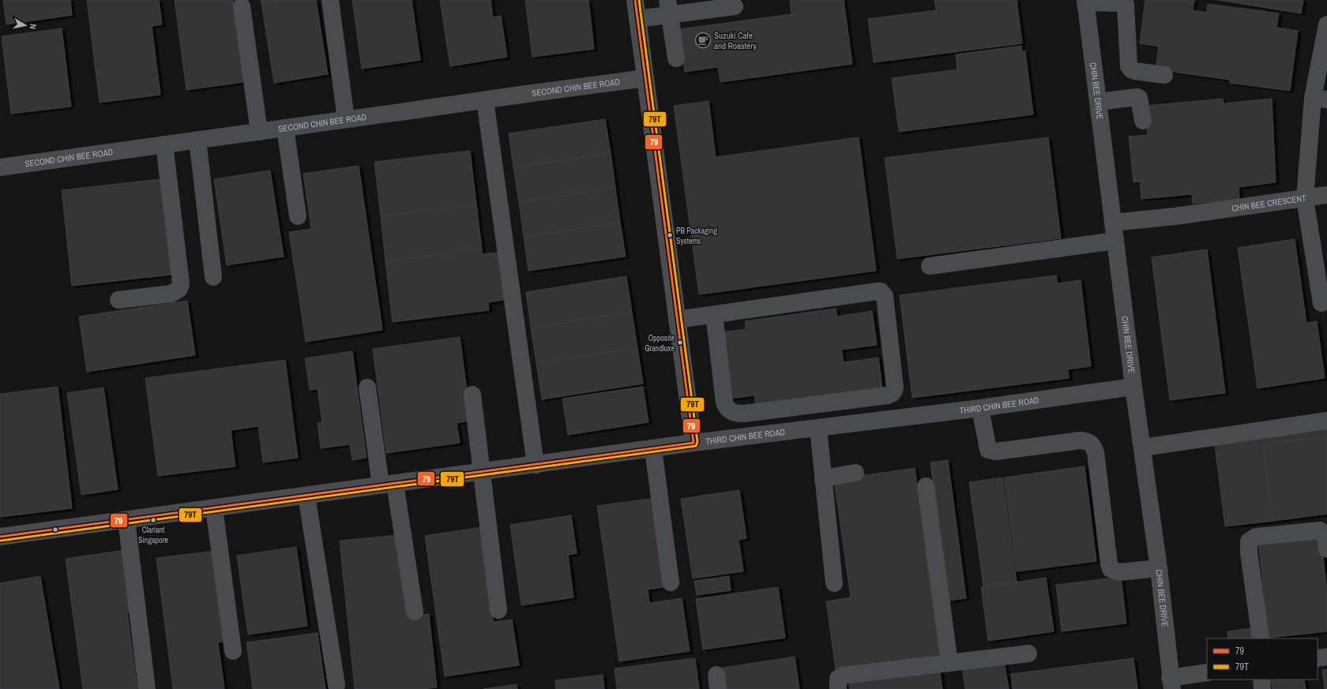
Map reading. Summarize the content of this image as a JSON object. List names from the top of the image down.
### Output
{
  "streets": {
    "street": [
      "SECOND CHIN BEE ROAD",
      "CHIN BEE DRIVE",
      "CHIN BEE CRESCENT",
      "THIRD CHIN BEE ROAD"
    ]
  },
  "crossings": [
    ["CHIN BEE DRIVE", "CHIN BEE CRESCENT"],
    ["CHIN BEE DRIVE", "THIRD CHIN BEE ROAD"]
  ],
  "places": {
    "cafe": ["Suzuki Cafe and Roastery"],
    "other": ["PB Packaging Systems", "Opposite Grandluxe", "Clariant Singapore"]
  },
  "lines": ["transit line 79", "transit line 79T"],
  "legend": ["79", "79T"],
  "north": "right"
}
